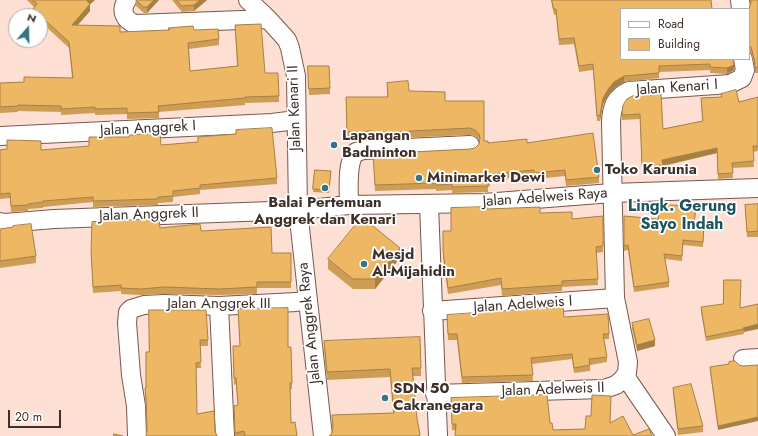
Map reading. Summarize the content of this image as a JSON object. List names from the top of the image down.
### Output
{
  "streets": {
    "street": [
      "Jalan Kenari I",
      "Jalan Kenari II",
      "Jalan Anggrek I",
      "Jalan Adelweis Raya",
      "Jalan Anggrek II",
      "Jalan Anggrek III",
      "Jalan Adelweis I",
      "Jalan Anggrek Raya",
      "Jalan Adelweis II"
    ]
  },
  "crossings": [
    ["Jalan Kenari I", "Jalan Adelweis Raya"],
    ["Jalan Kenari I", "Jalan Adelweis II"],
    ["Jalan Kenari II", "Jalan Anggrek I"],
    ["Jalan Kenari II", "Jalan Adelweis Raya"],
    ["Jalan Kenari II", "Jalan Anggrek II"],
    ["Jalan Kenari II", "Jalan Anggrek Raya"],
    ["Jalan Adelweis Raya", "Jalan Anggrek II"],
    ["Jalan Adelweis Raya", "Jalan Anggrek Raya"],
    ["Jalan Adelweis Raya", "Jalan Adelweis II"],
    ["Jalan Anggrek II", "Jalan Anggrek Raya"],
    ["Jalan Anggrek III", "Jalan Anggrek Raya"],
    ["Jalan Adelweis I", "Jalan Adelweis II"]
  ],
  "districts": ["Lingk. Gerung Sayo Indah"],
  "places": [
    "Lapangan Badminton",
    "Toko Karunia",
    "Minimarket Dewi",
    "Balai Pertemuan Anggrek dan Kenari",
    "Mesjd Al-Mijahidin",
    "SDN 50 Cakranegara"
  ],
  "legend": ["Road", "Building"],
  "scale_bar": "20 m",
  "north": "top"
}
